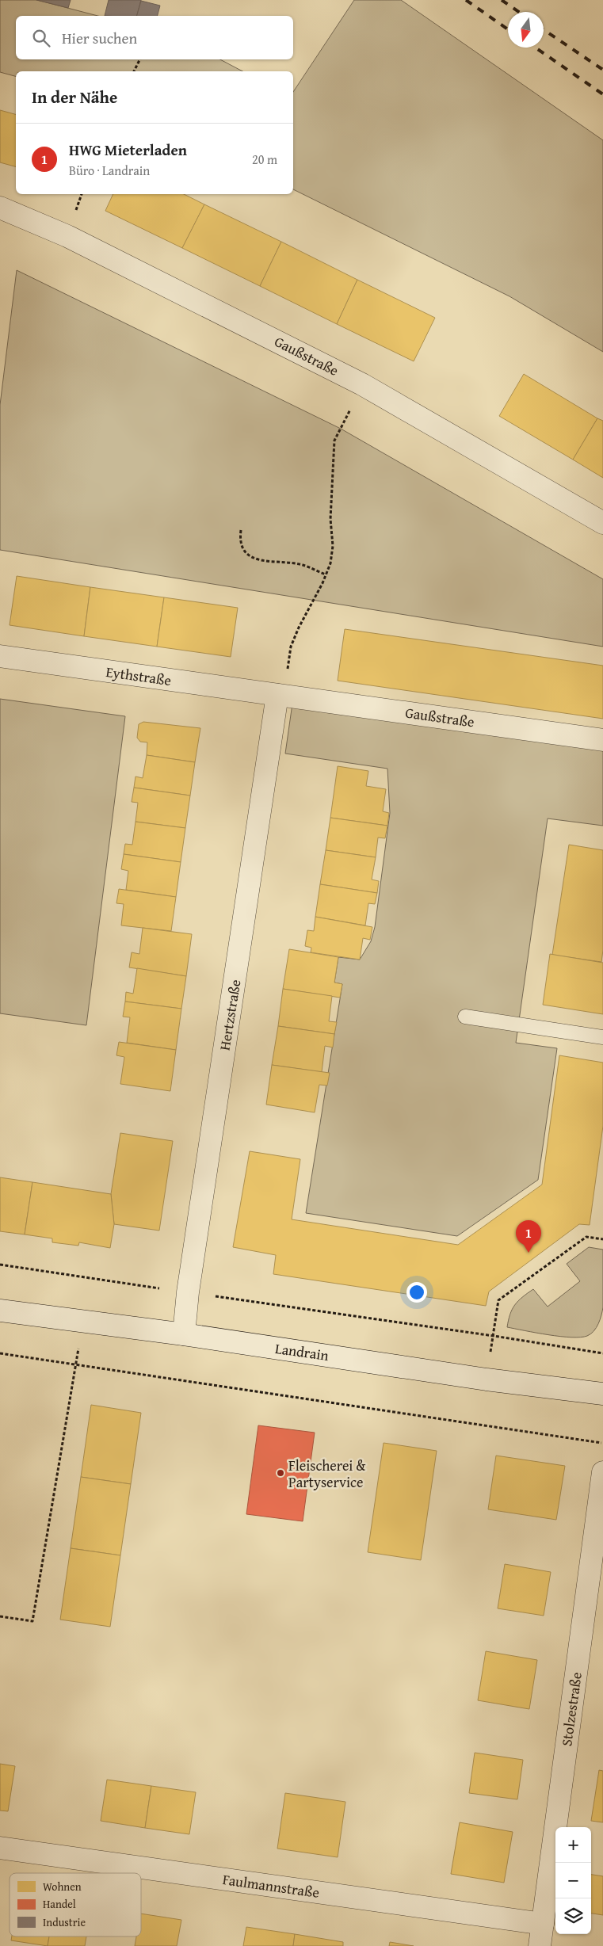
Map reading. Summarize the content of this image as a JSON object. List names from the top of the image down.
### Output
{
  "streets": {
    "street": [
      "Gaußstraße",
      "Eythstraße",
      "Hertzstraße",
      "Landrain",
      "Stolzestraße",
      "Faulmannstraße"
    ]
  },
  "crossings": [
    ["Gaußstraße", "Eythstraße"],
    ["Gaußstraße", "Hertzstraße"],
    ["Eythstraße", "Hertzstraße"],
    ["Hertzstraße", "Landrain"],
    ["Stolzestraße", "Faulmannstraße"]
  ],
  "places": ["Fleischerei & Partyservice"],
  "legend": ["Wohnen", "Handel", "Industrie"],
  "north": "bottom",
  "page": {
    "search": "Hier suchen",
    "heading": "In der Nähe",
    "list": [
      {
        "mark": "1",
        "name": "HWG Mieterladen",
        "note": "Büro · Landrain",
        "value": "20 m"
      }
    ],
    "pins": "1",
    "map_buttons": ["+", "−"]
  }
}
